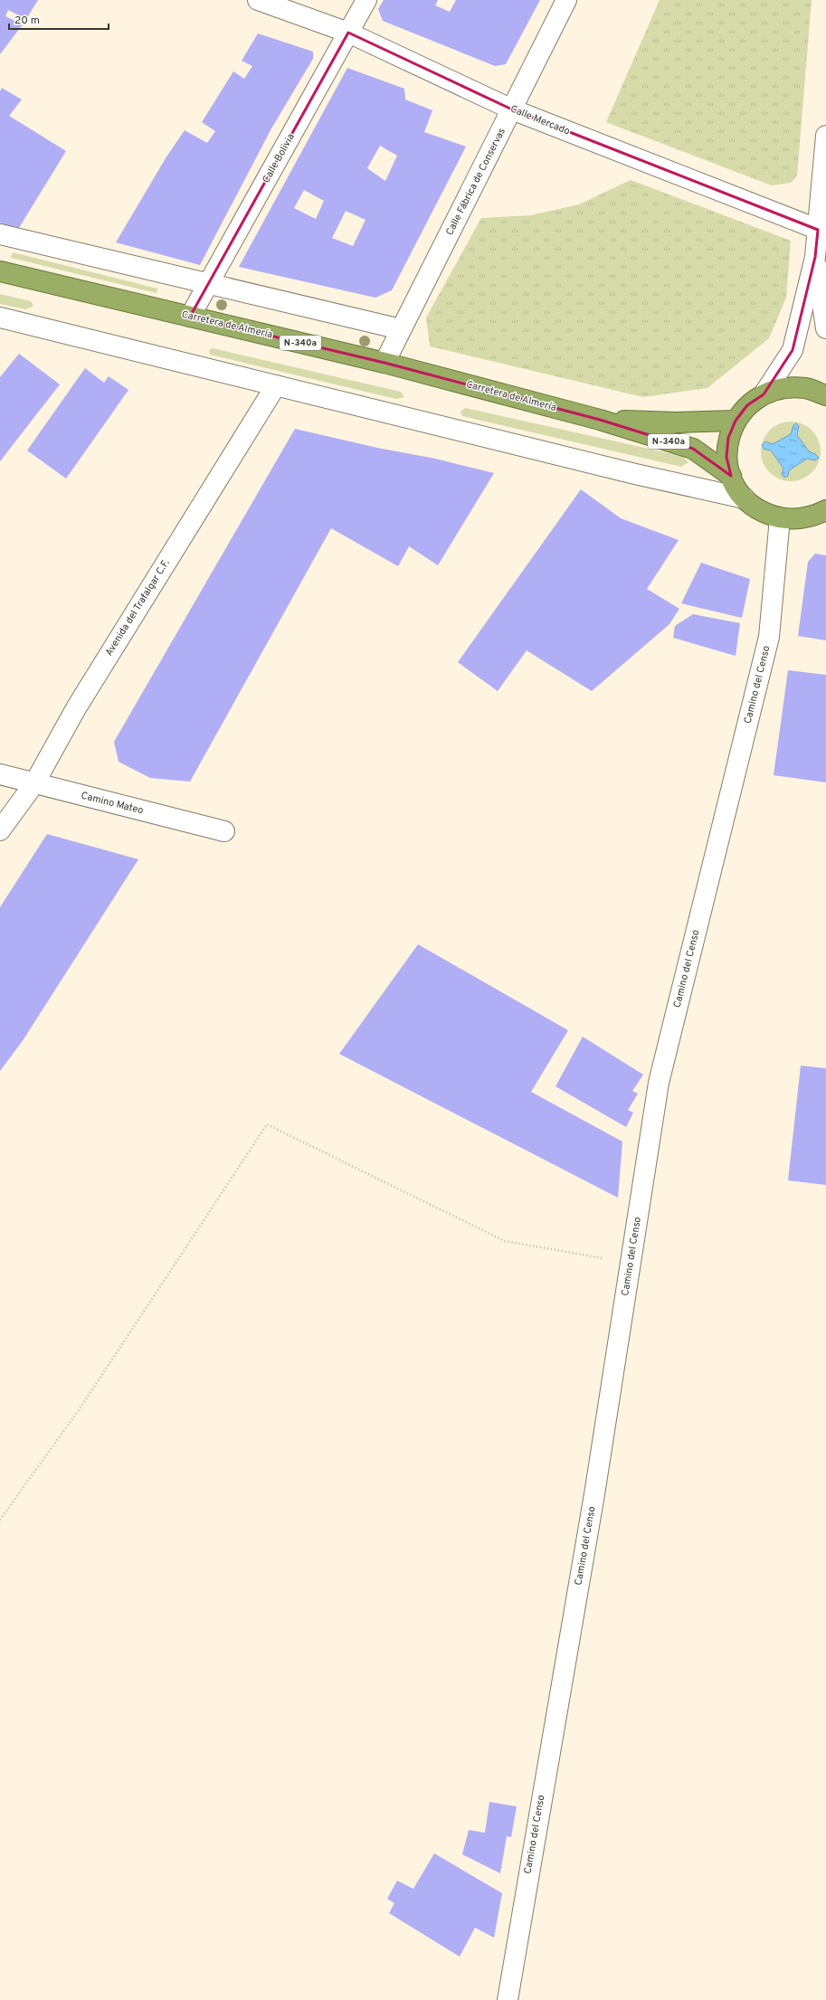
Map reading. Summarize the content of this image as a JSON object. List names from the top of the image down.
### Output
{
  "streets": {
    "highway": ["Carretera de Almería", "N-340a"],
    "street": [
      "Calle Mercado",
      "Calle Bolivia",
      "Calle Fábrica de Conservas",
      "Avenida del Trafalgar C.F.",
      "Camino del Censo",
      "Camino Mateo"
    ]
  },
  "crossings": [
    ["Calle Mercado", "Calle Bolivia"],
    ["Calle Mercado", "Calle Fábrica de Conservas"],
    ["Calle Bolivia", "Carretera de Almería"],
    ["Calle Fábrica de Conservas", "Carretera de Almería"],
    ["Carretera de Almería", "N-340a"],
    ["N-340a", "Camino del Censo"],
    ["Avenida del Trafalgar C.F.", "Camino Mateo"]
  ],
  "scale_bar": "20 m"
}
